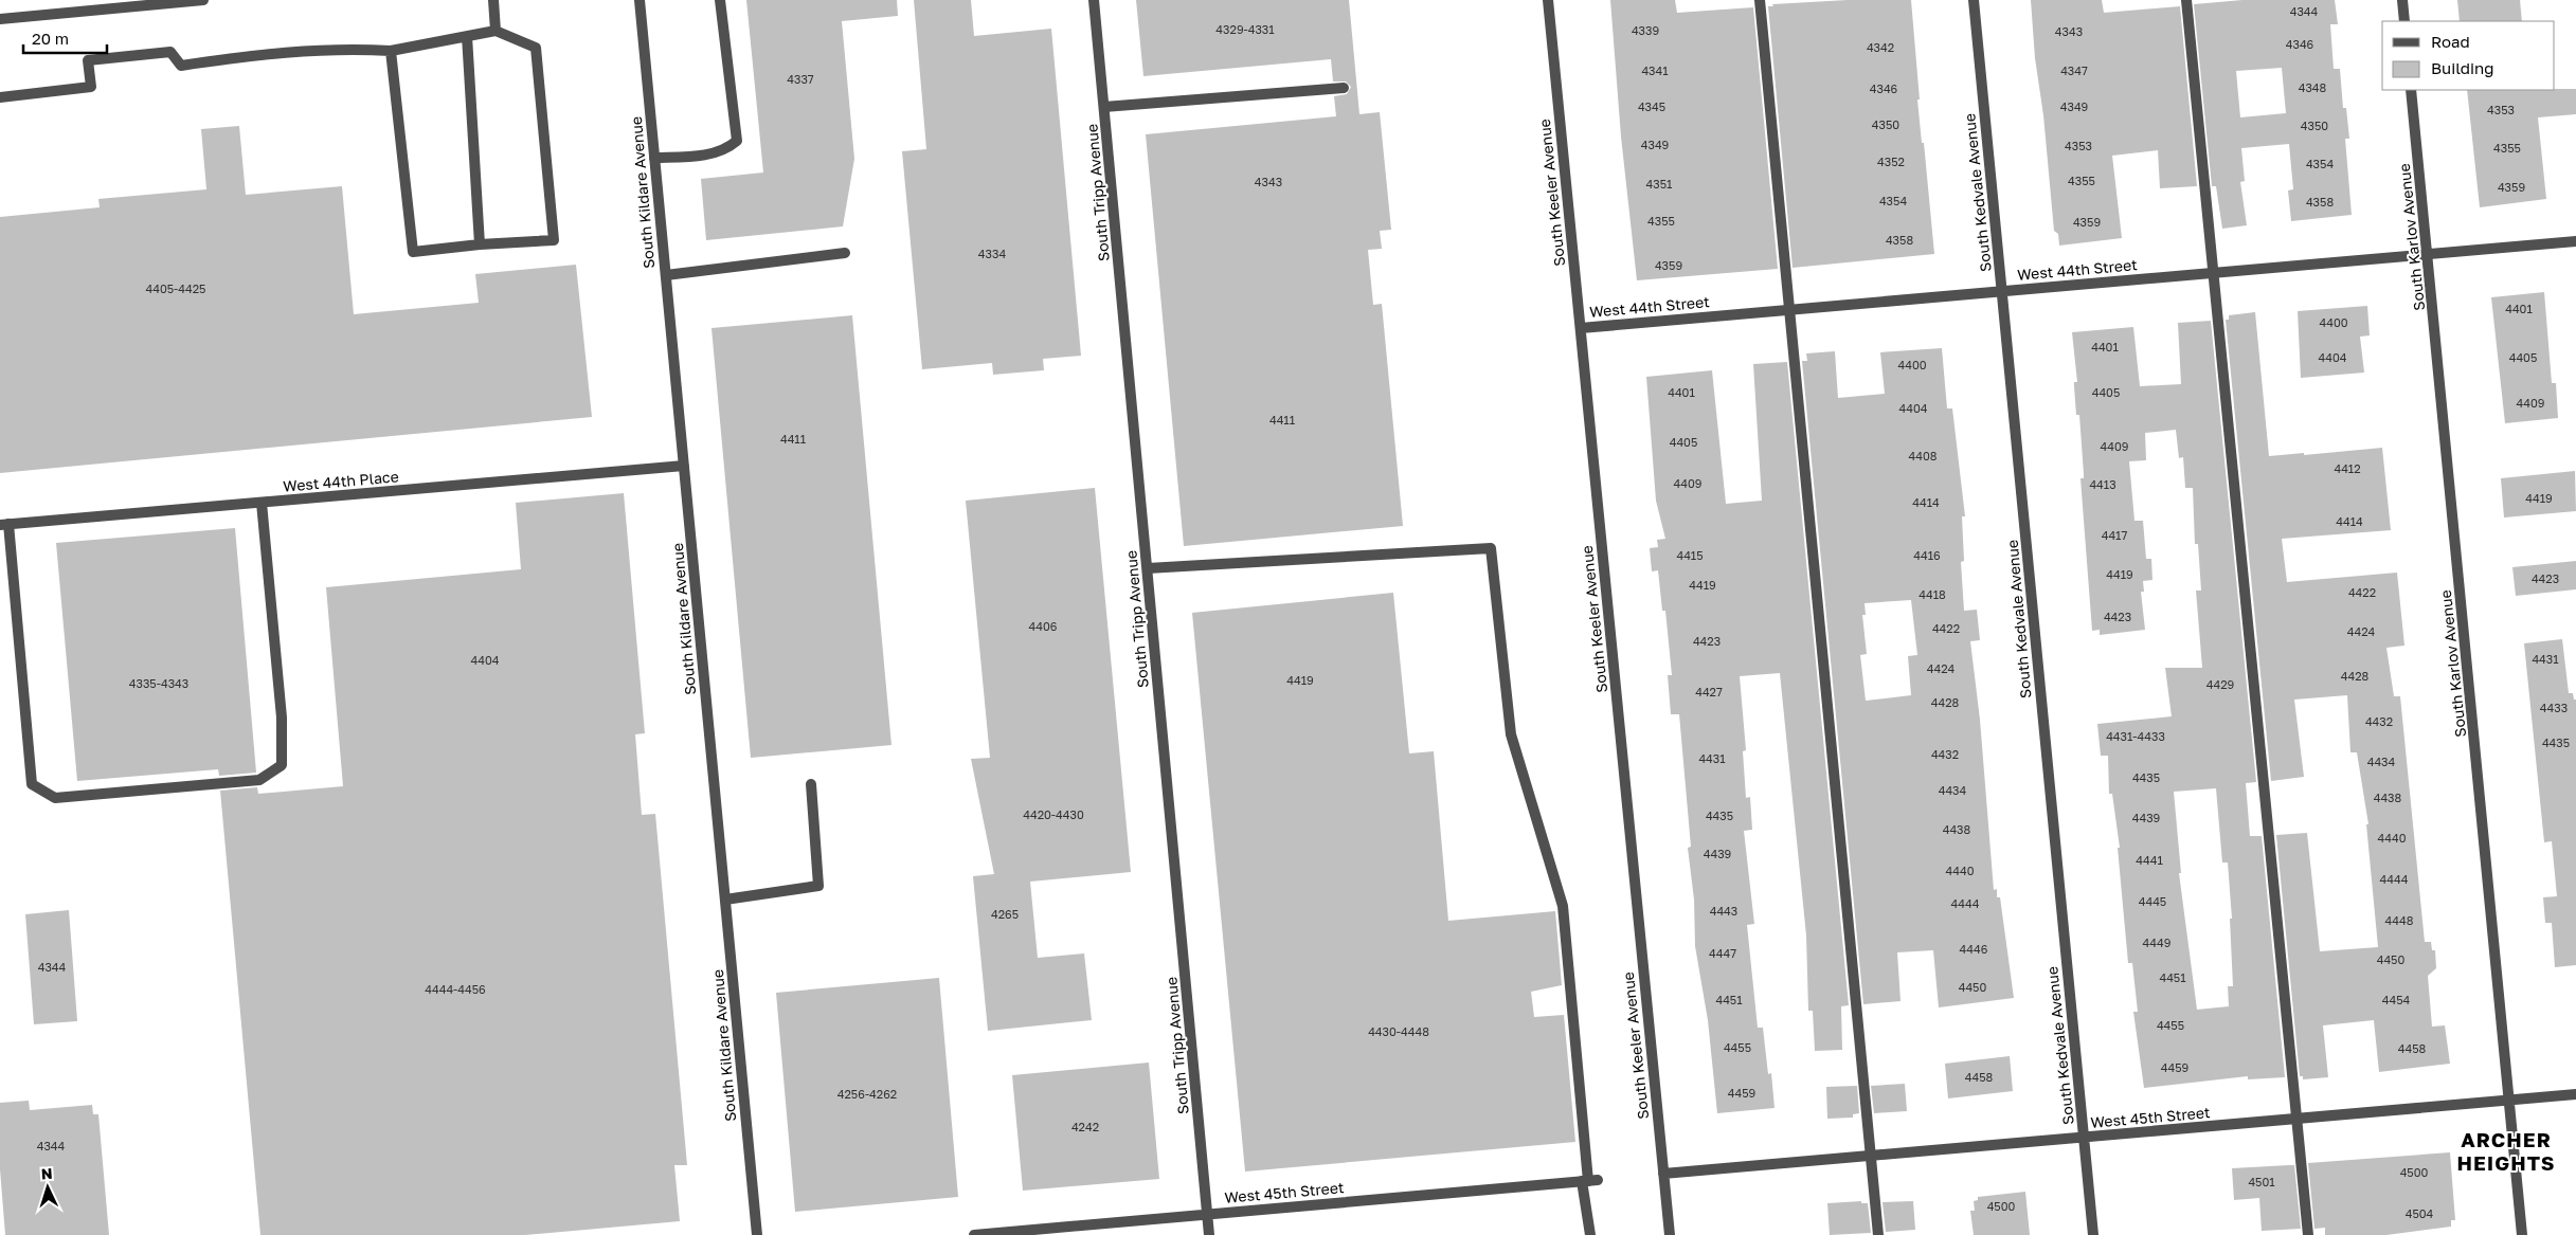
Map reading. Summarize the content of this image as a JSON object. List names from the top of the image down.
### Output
{
  "streets": {
    "street": [
      "South Kildare Avenue",
      "South Tripp Avenue",
      "South Keeler Avenue",
      "South Kedvale Avenue",
      "South Karlov Avenue",
      "West 44th Street",
      "West 44th Place",
      "West 45th Street"
    ]
  },
  "crossings": [
    ["South Kildare Avenue", "West 44th Place"],
    ["South Tripp Avenue", "West 45th Street"],
    ["South Keeler Avenue", "West 44th Street"],
    ["South Keeler Avenue", "West 45th Street"],
    ["South Kedvale Avenue", "West 44th Street"],
    ["South Kedvale Avenue", "West 45th Street"],
    ["South Karlov Avenue", "West 44th Street"],
    ["South Karlov Avenue", "West 45th Street"]
  ],
  "districts": ["ARCHER HEIGHTS"],
  "house_numbers": [
    "4344",
    "4329-4331",
    "4339",
    "4343",
    "4346",
    "4342",
    "4341",
    "4347",
    "4337",
    "4348",
    "4346",
    "4345",
    "4349",
    "4353",
    "4350",
    "4350",
    "4349",
    "4353",
    "4355",
    "4352",
    "4354",
    "4355",
    "4343",
    "4351",
    "4359",
    "4354",
    "4358",
    "4355",
    "4359",
    "4358",
    "4334",
    "4359",
    "4405-4425",
    "4401",
    "4400",
    "4401",
    "4404",
    "4405",
    "4400",
    "4401",
    "4405",
    "4409",
    "4404",
    "4411",
    "4411",
    "4405",
    "4409",
    "4408",
    "4412",
    "4409",
    "4413",
    "4419",
    "4414",
    "4414",
    "4417",
    "4415",
    "4416",
    "4419",
    "4423",
    "4419",
    "4422",
    "4418",
    "4423",
    "4406",
    "4422",
    "4424",
    "4423",
    "4431",
    "4404",
    "4424",
    "4428",
    "4419",
    "4335-4343",
    "4429",
    "4427",
    "4428",
    "4433",
    "4432",
    "4431-4433",
    "4435",
    "4432",
    "4431",
    "4434",
    "4435",
    "4434",
    "4438",
    "4420-4430",
    "4435",
    "4439",
    "4438",
    "4440",
    "4439",
    "4441",
    "4440",
    "4444",
    "4445",
    "4444",
    "4443",
    "4265",
    "4448",
    "4449",
    "4446",
    "4447",
    "4450",
    "4344",
    "4451",
    "4450",
    "4444-4456",
    "4451",
    "4454",
    "4455",
    "4430-4448",
    "4455",
    "4458",
    "4459",
    "4458",
    "4459",
    "4256-4262",
    "4242",
    "4344",
    "4500",
    "4501",
    "4500",
    "4504"
  ],
  "legend": ["Road", "Building"],
  "scale_bar": "20 m",
  "north": "top"
}
